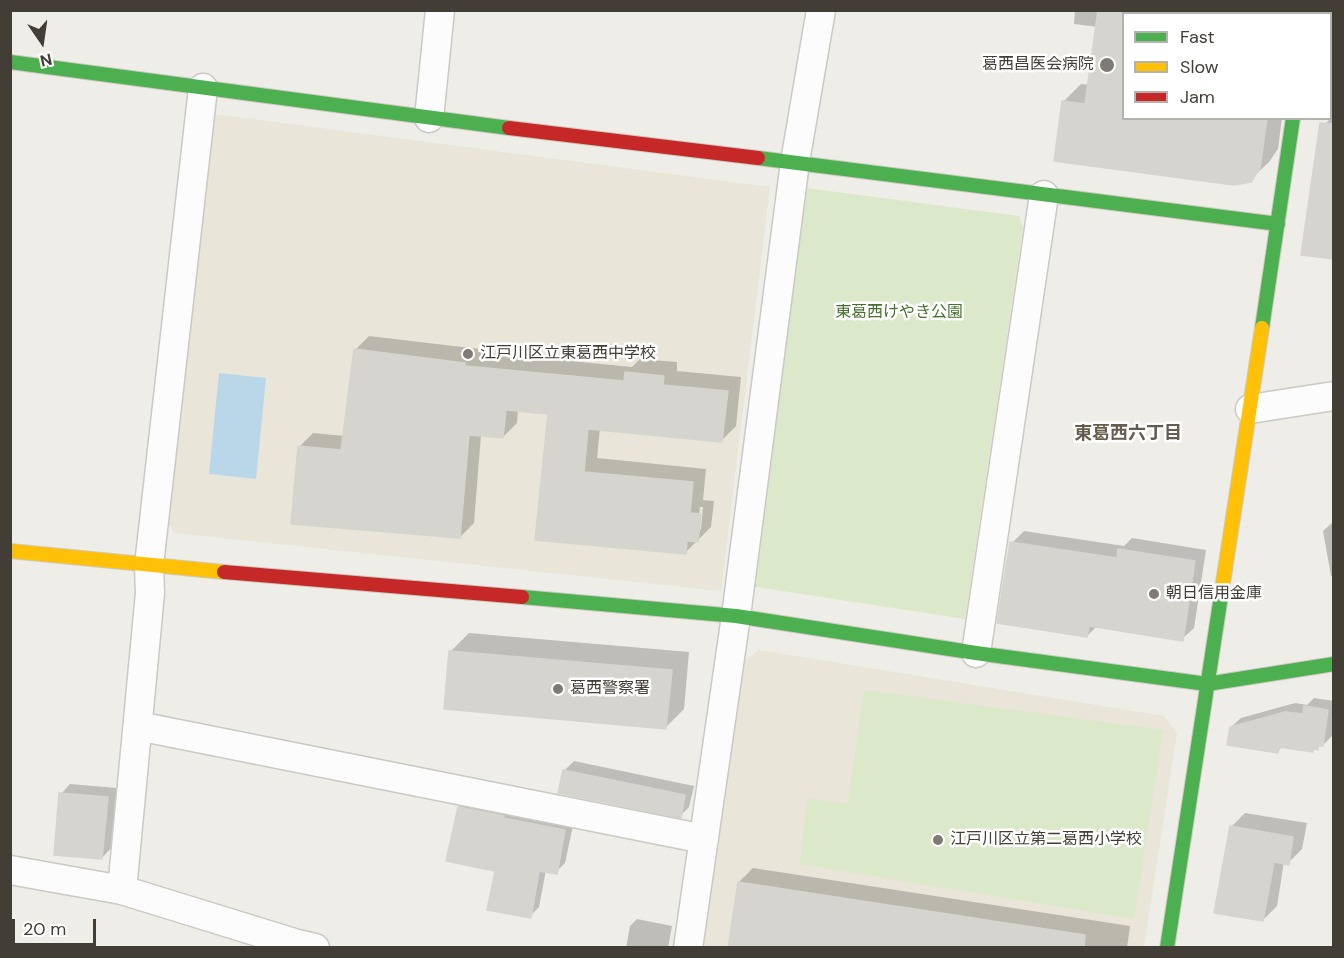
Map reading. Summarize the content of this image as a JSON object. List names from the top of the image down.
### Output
{
  "districts": ["東葛西六丁目"],
  "parks": ["東葛西けやき公園"],
  "places": [
    "葛西昌医会病院",
    "江戸川区立東葛西中学校",
    "朝日信用金庫",
    "葛西警察署",
    "江戸川区立第二葛西小学校"
  ],
  "legend": ["Fast", "Slow", "Jam"],
  "scale_bar": "20 m",
  "north": "bottom"
}
